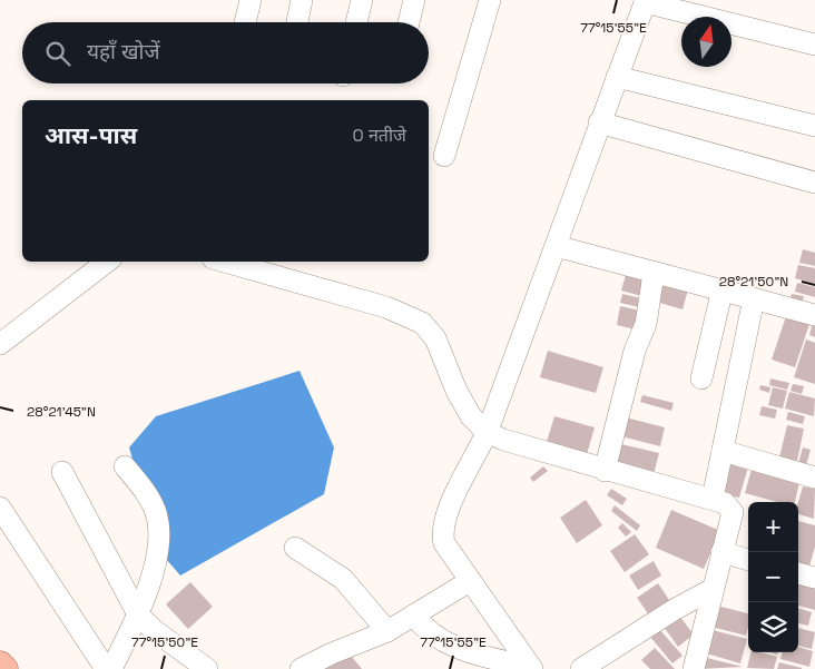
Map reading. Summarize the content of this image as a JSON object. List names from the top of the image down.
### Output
{
  "north": "top",
  "page": {
    "search": "यहाँ खोजें",
    "heading": ["आस-पास", "0 नतीजे"],
    "map_buttons": ["+", "−"]
  },
  "coordinates": [
    "77°15'55\"E",
    "28°21'50\"N",
    "28°21'45\"N",
    "77°15'50\"E"
  ]
}
